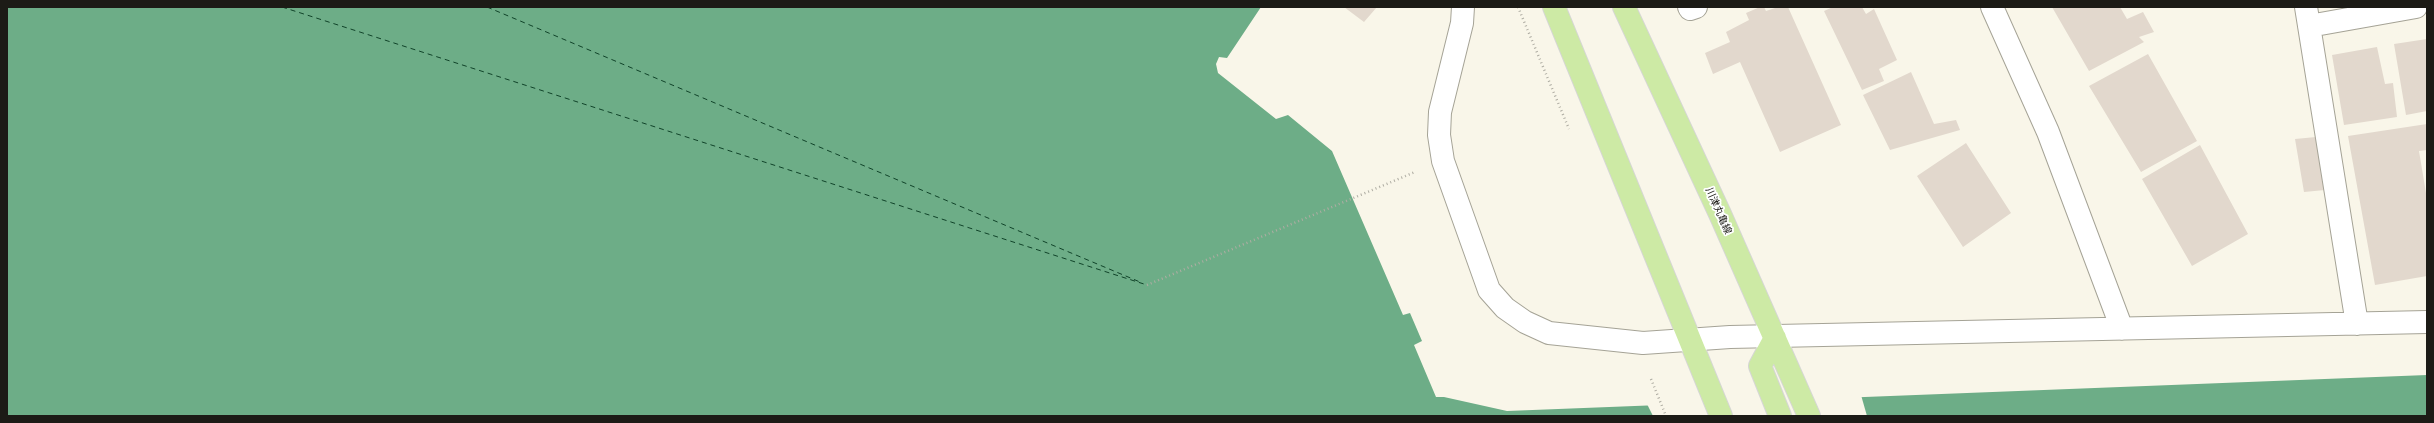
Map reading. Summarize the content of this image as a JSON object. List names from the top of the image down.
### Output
{
  "streets": {
    "main road": ["川津丸亀線"]
  }
}
